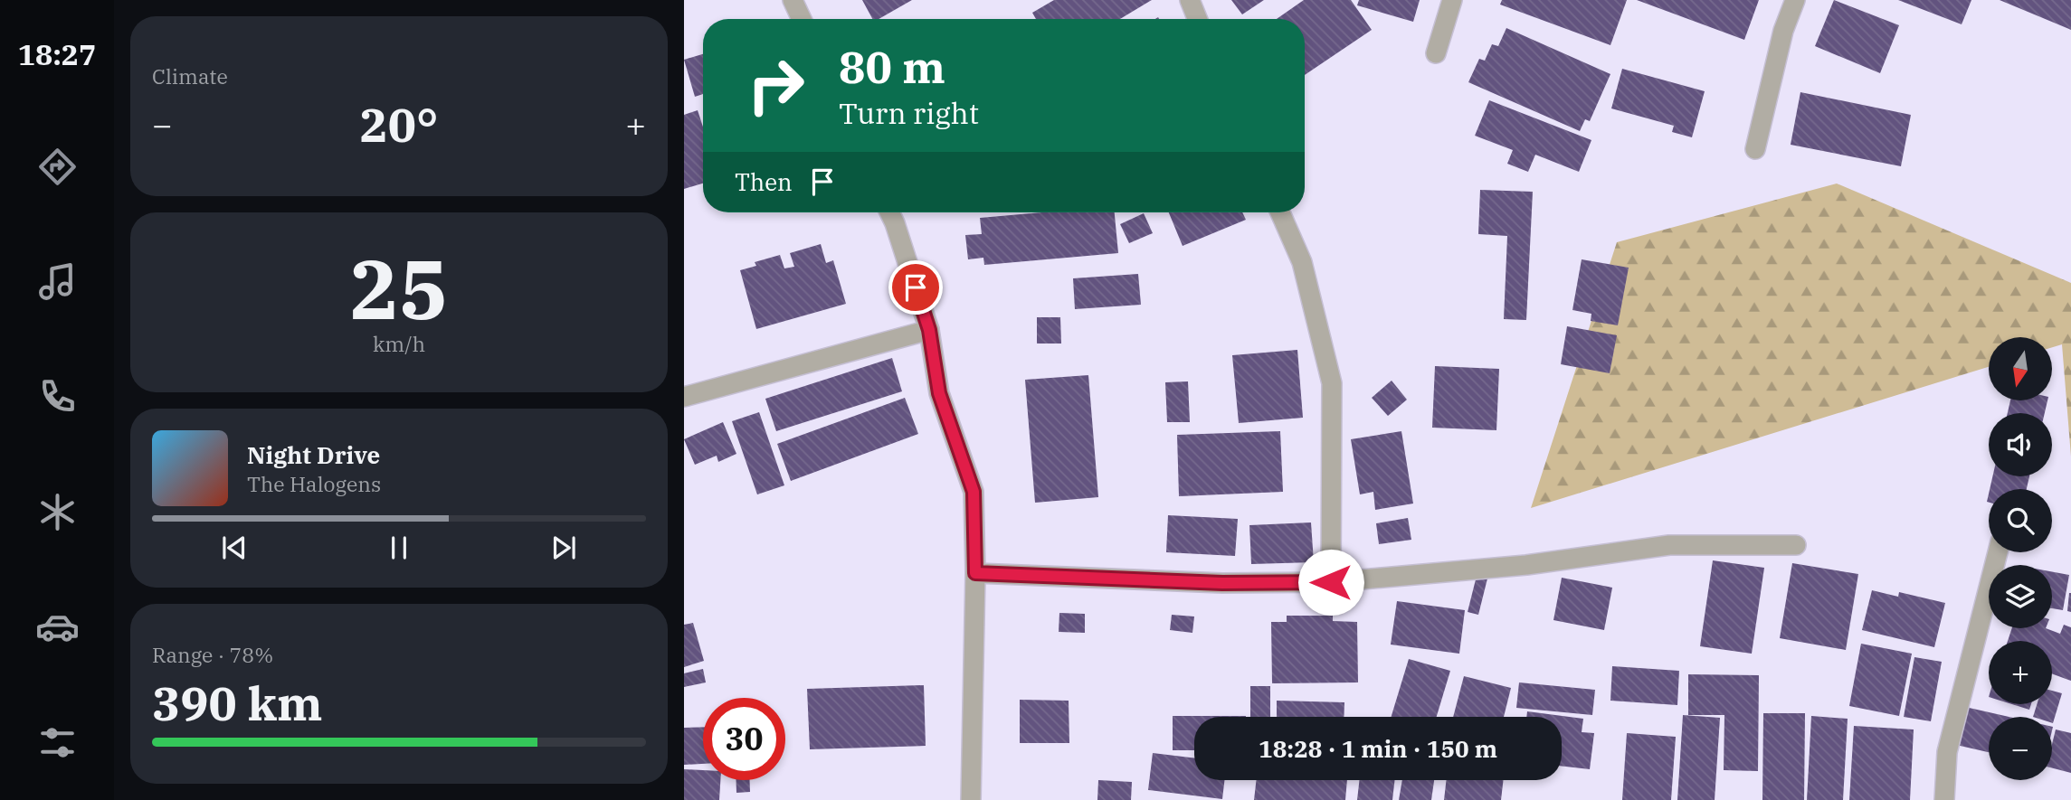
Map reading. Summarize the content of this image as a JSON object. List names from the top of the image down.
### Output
{
  "north": "bottom",
  "page": {
    "tabs": "18:27",
    "tile": [
      "Climate",
      ["25", "km/h"],
      ["Range · 78%", "390 km"]
    ],
    "turn": ["80 m", "Turn right"],
    "heat": ["−", "20°", "+"],
    "then": "Then",
    "map_buttons": ["+", "−"],
    "song": ["Night Drive", "The Halogens"],
    "limit": "30",
    "trip": "18:28 · 1 min · 150 m"
  }
}
